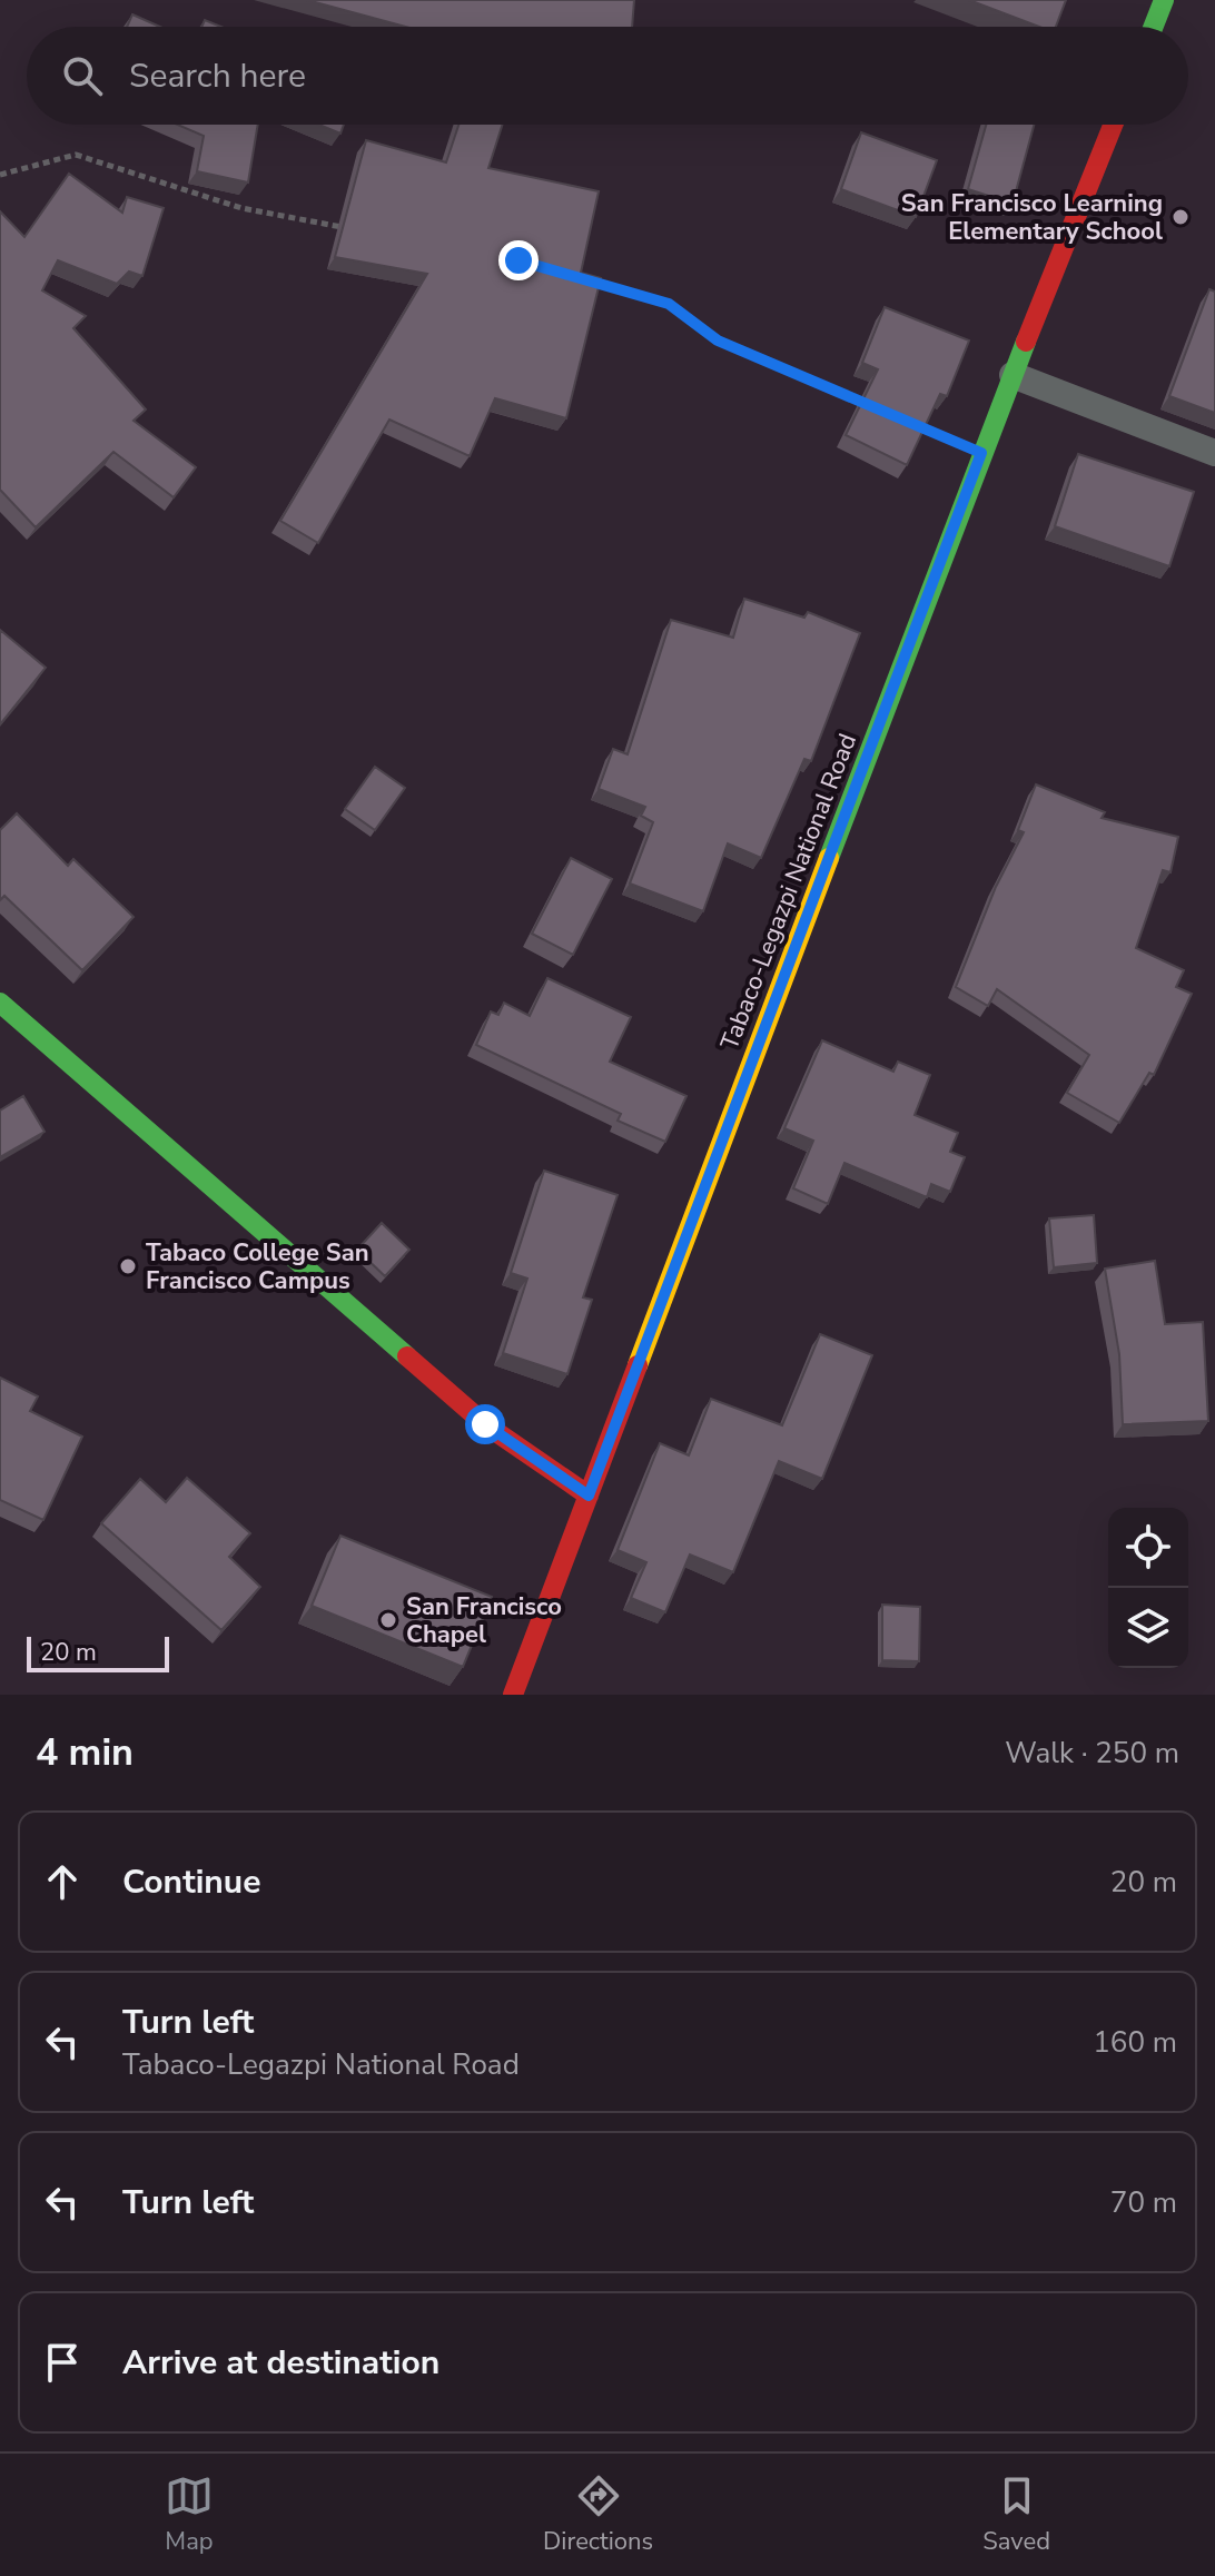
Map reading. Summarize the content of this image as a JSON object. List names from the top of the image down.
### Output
{
  "streets": {
    "main road": ["Tabaco-Legazpi National Road"]
  },
  "places": ["San Francisco Learning Elementary School", "Tabaco College San Francisco Campus", "San Francisco Chapel"],
  "scale_bar": "20 m",
  "page": {
    "search": "Search here",
    "scale": "20 m",
    "heading": ["4 min", "Walk · 250 m"],
    "list": [
      ["Continue", "20 m"],
      ["Turn left", "Tabaco-Legazpi National Road", "160 m"],
      ["Turn left", "70 m"],
      "Arrive at destination"
    ],
    "nav": ["Map", "Directions", "Saved"]
  }
}
